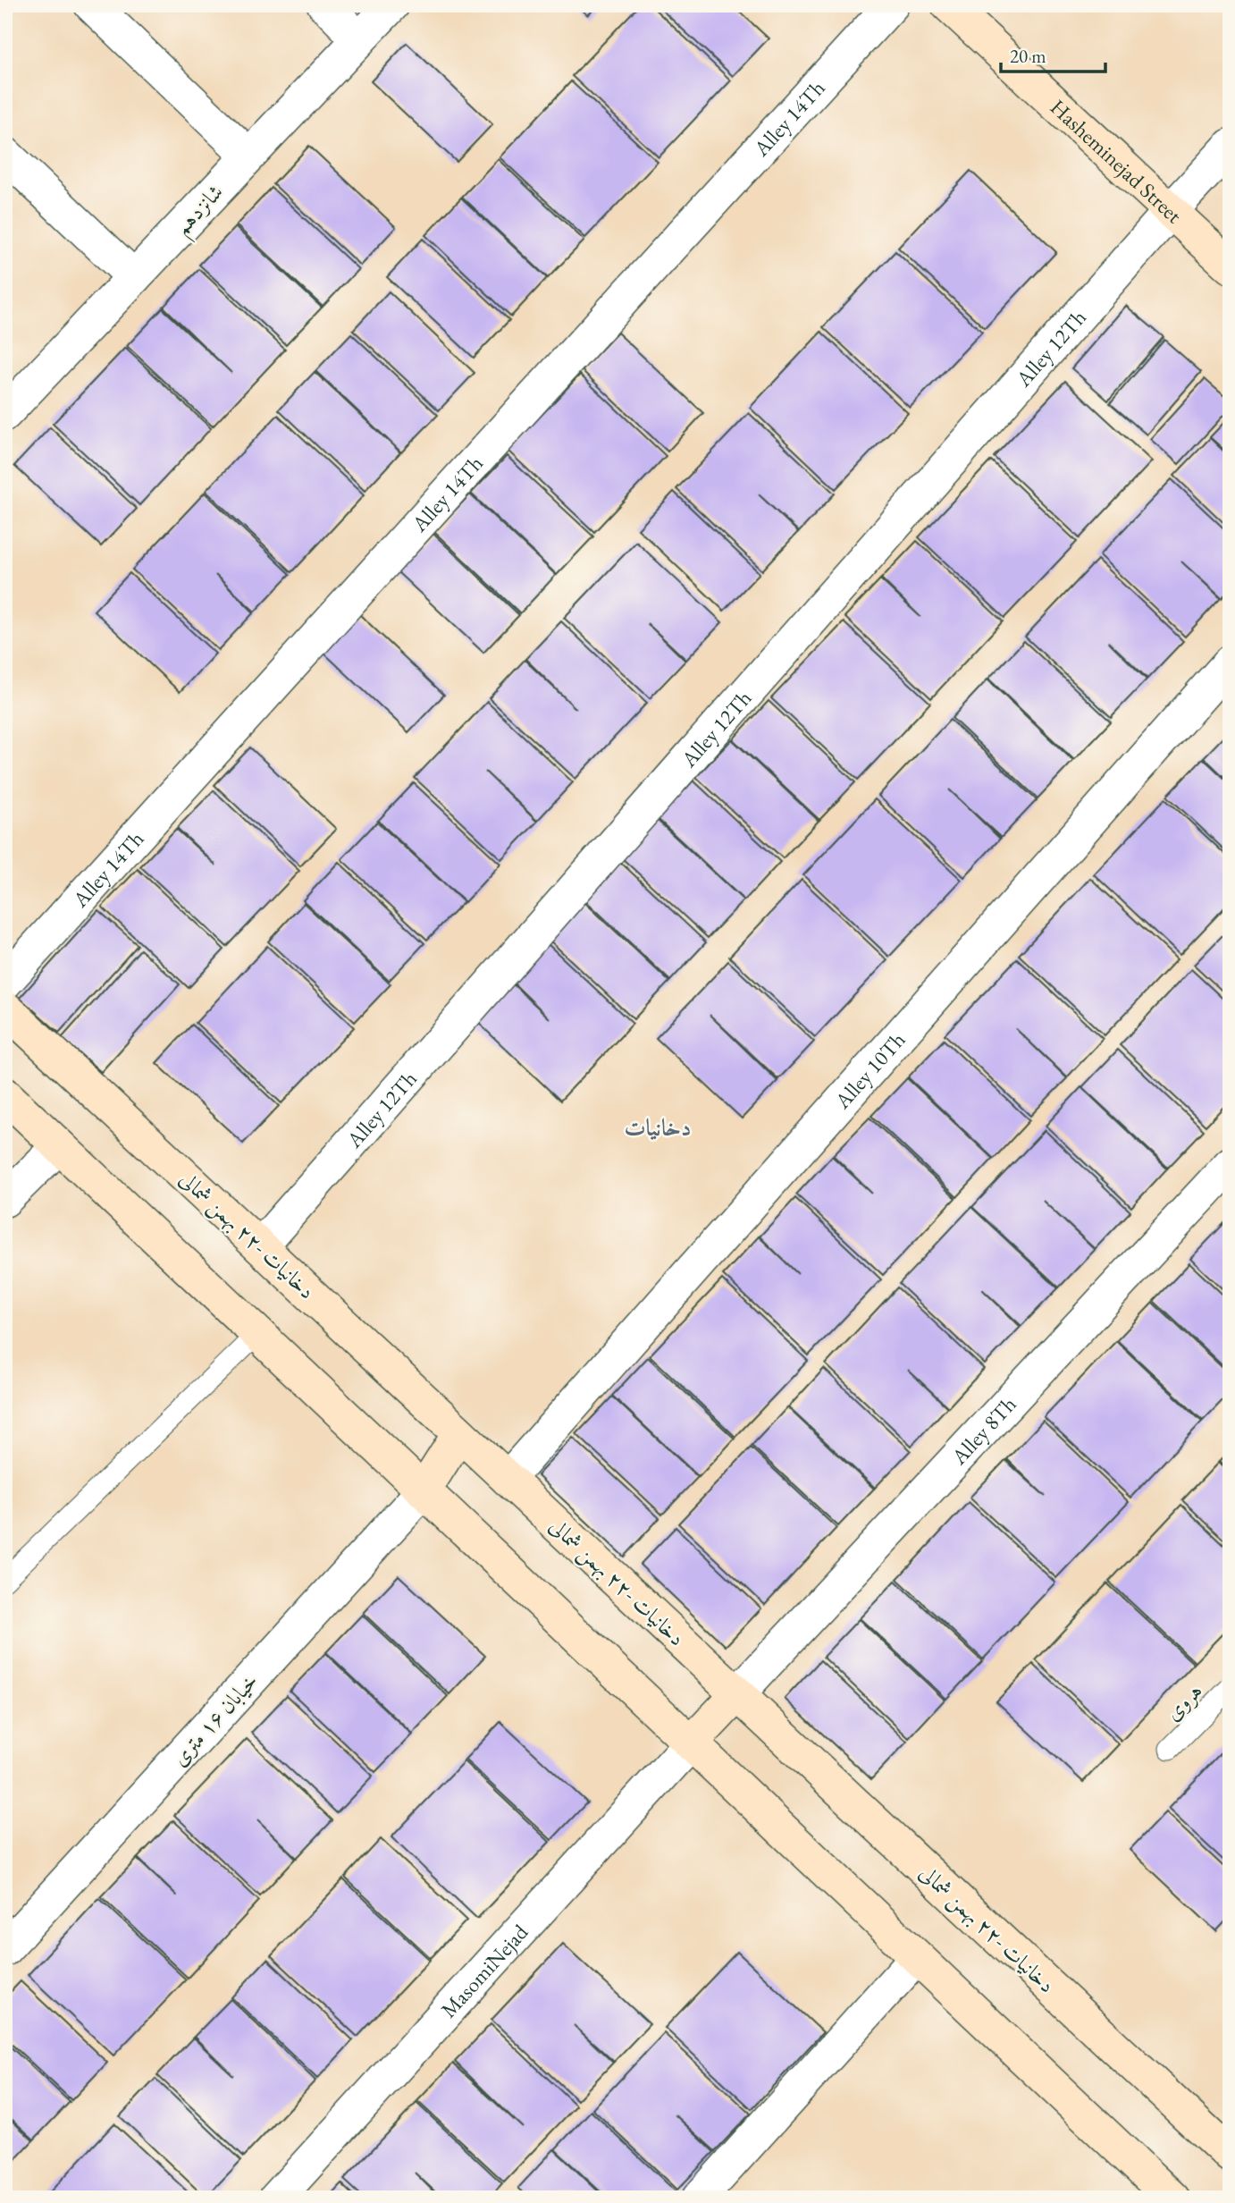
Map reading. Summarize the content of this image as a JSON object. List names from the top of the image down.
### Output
{
  "streets": {
    "street": [
      "Alley 14Th",
      "Hasheminejad Street",
      "شانزدهم",
      "Alley 12Th",
      "Alley 10Th",
      "دخانیات -۲۲ بهمن شمالی",
      "Alley 8Th",
      "خیابان ۱۶ متری",
      "MasomiNejad"
    ],
    "lane": ["هروی"]
  },
  "crossings": [
    ["Hasheminejad Street", "Alley 12Th"],
    ["Alley 12Th", "دخانیات -۲۲ بهمن شمالی"],
    ["Alley 10Th", "دخانیات -۲۲ بهمن شمالی"],
    ["دخانیات -۲۲ بهمن شمالی", "Alley 8Th"]
  ],
  "districts": ["دخانیات"],
  "scale_bar": "20 m"
}
